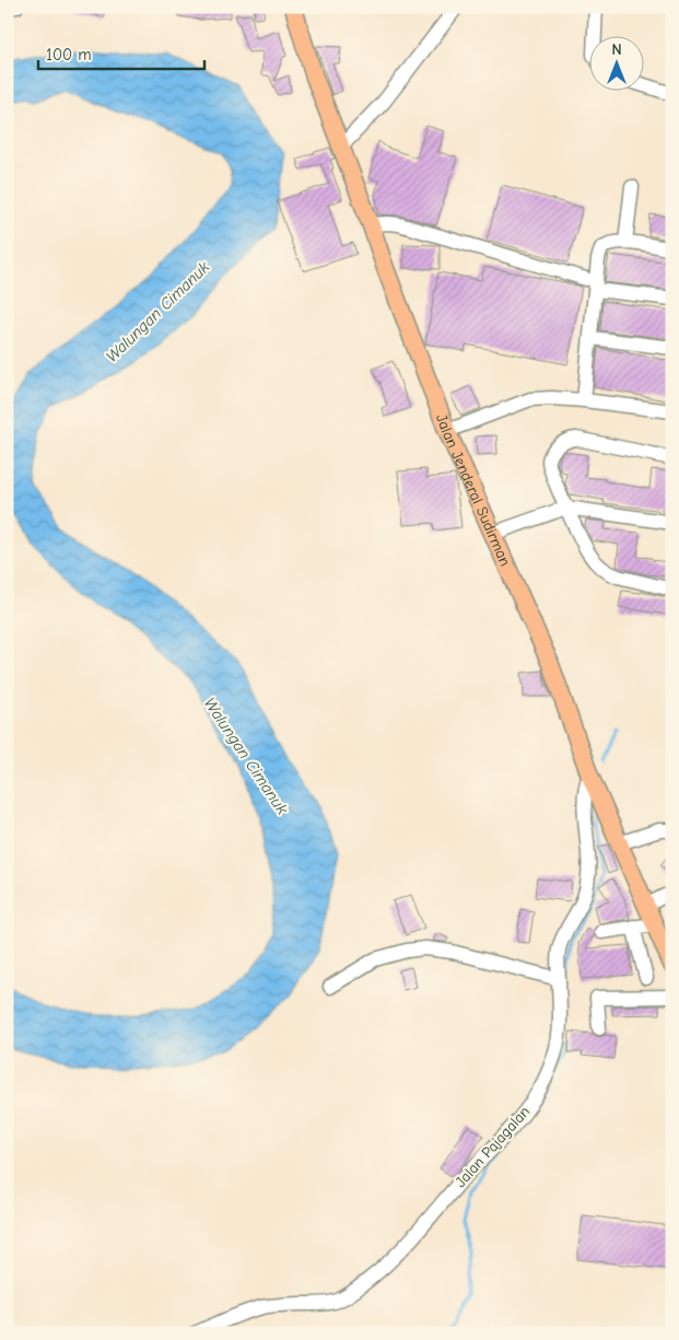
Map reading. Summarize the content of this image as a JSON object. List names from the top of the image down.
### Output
{
  "streets": {
    "main road": ["Jalan Jenderal Sudirman"],
    "street": ["Jalan Pajagalan"]
  },
  "crossings": [
    ["Jalan Jenderal Sudirman", "Jalan Pajagalan"]
  ],
  "water": ["Walungan Cimanuk"],
  "scale_bar": "100 m",
  "north": "top"
}
